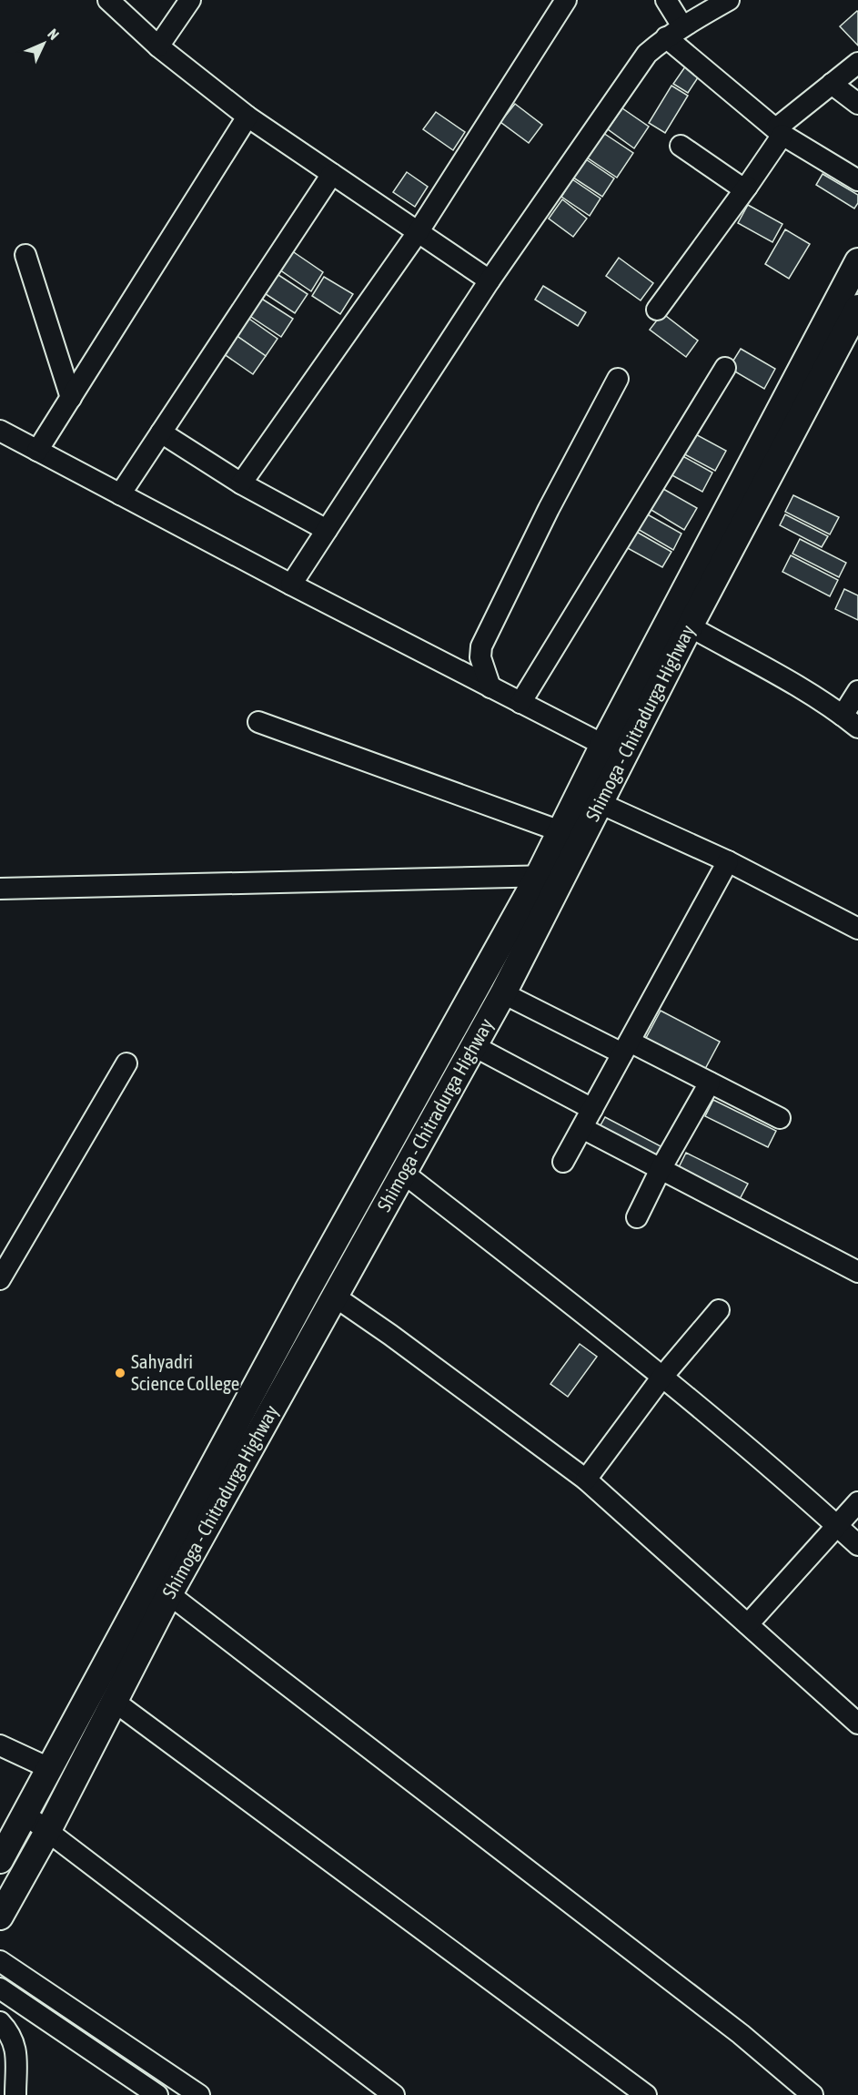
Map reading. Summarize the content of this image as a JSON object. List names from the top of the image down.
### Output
{
  "streets": {
    "main road": ["Shimoga - Chitradurga Highway"]
  },
  "places": ["Sahyadri Science College"],
  "north": "top right"
}
